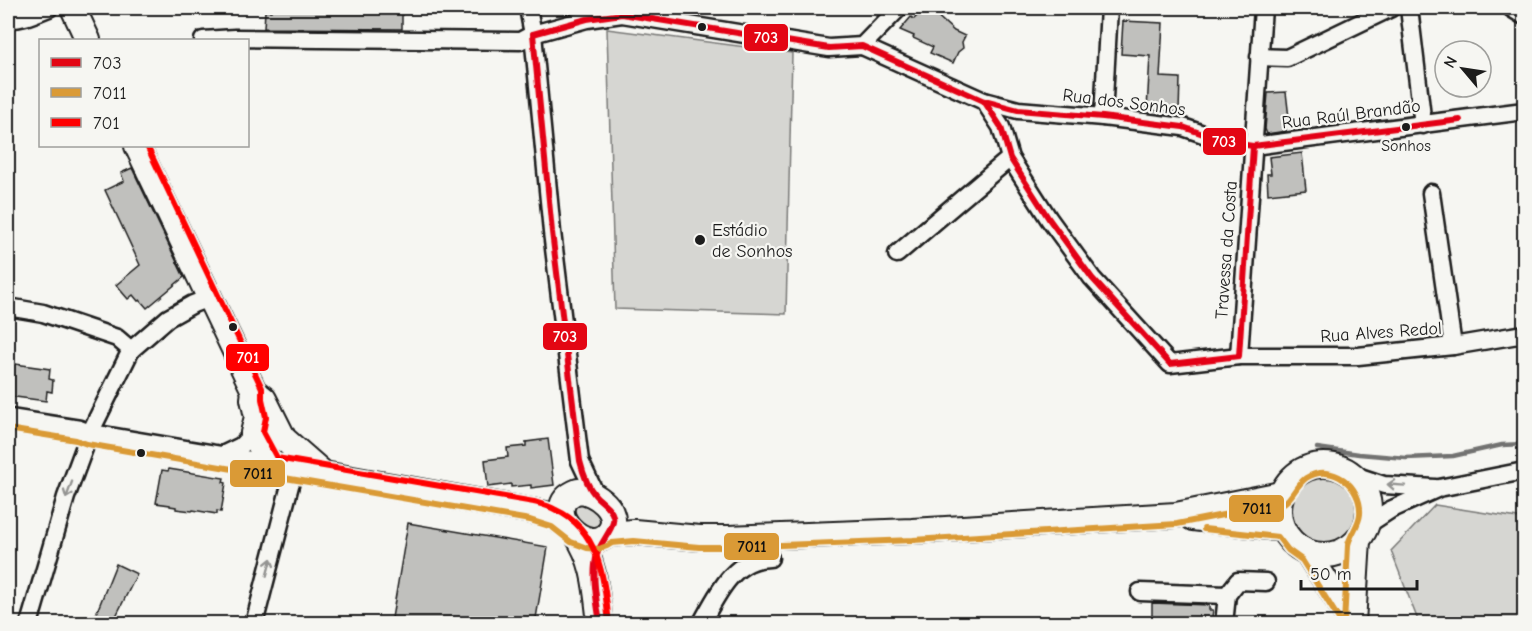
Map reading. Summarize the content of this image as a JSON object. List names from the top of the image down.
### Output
{
  "streets": {
    "street": [
      "Rua dos Sonhos",
      "Rua Raúl Brandão",
      "Travessa da Costa",
      "Rua Alves Redol"
    ]
  },
  "crossings": [
    ["Rua dos Sonhos", "Rua Raúl Brandão"],
    ["Rua dos Sonhos", "Travessa da Costa"],
    ["Rua Raúl Brandão", "Travessa da Costa"],
    ["Travessa da Costa", "Rua Alves Redol"]
  ],
  "places": ["Sonhos", "Estádio de Sonhos"],
  "lines": ["transit line 703", "transit line 701", "transit line 7011"],
  "legend": ["703", "7011", "701"],
  "scale_bar": "50 m",
  "north": "top left"
}
